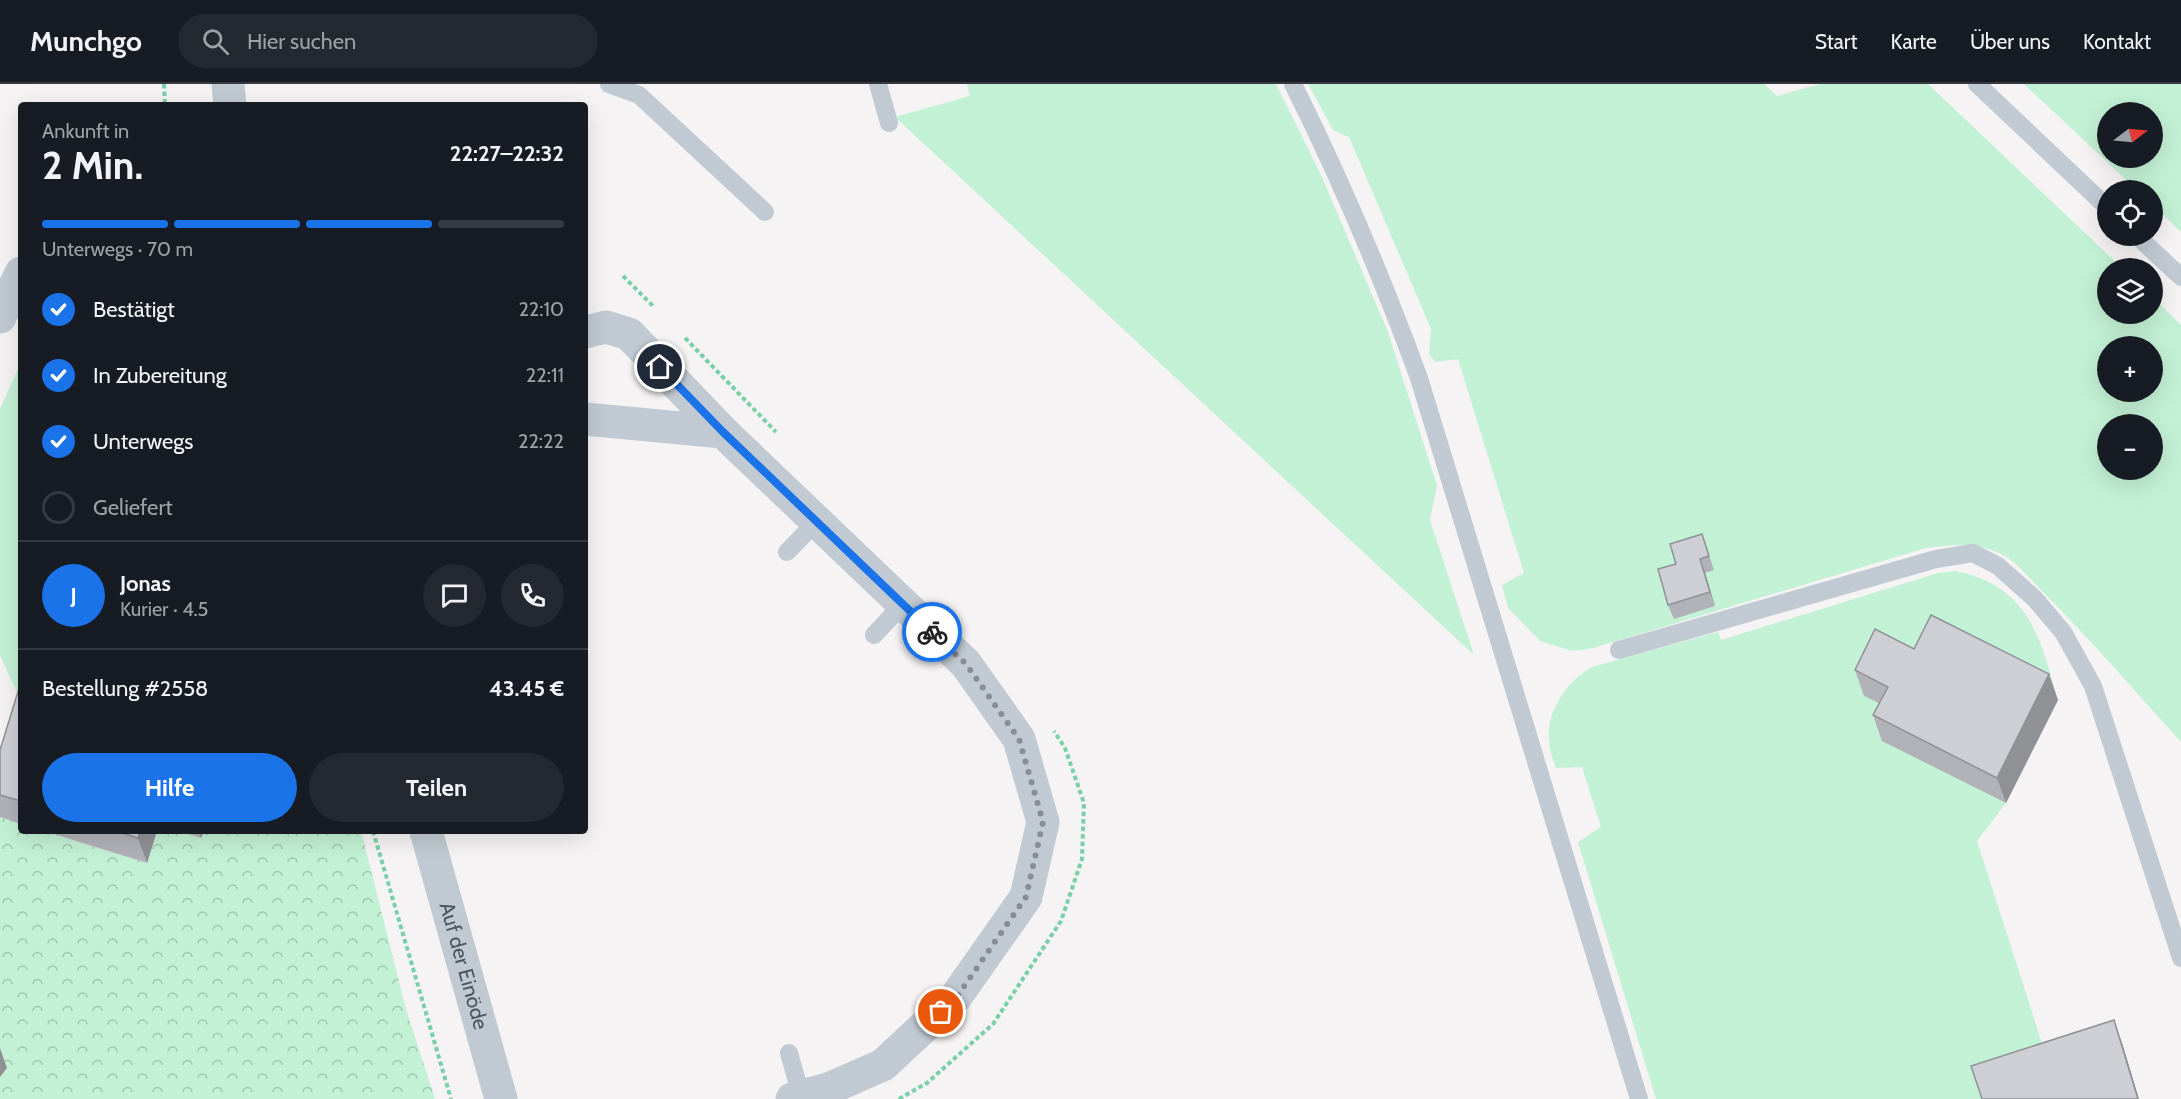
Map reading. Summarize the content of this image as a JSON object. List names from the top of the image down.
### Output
{
  "streets": {
    "street": ["Auf der Einöde"]
  },
  "north": "right",
  "page": {
    "header": "Munchgo",
    "search": "Hier suchen",
    "nav": [
      "Start",
      "Karte",
      "Über uns",
      "Kontakt"
    ],
    "map_buttons": ["+", "−"],
    "heading": ["2 Min.", "Ankunft in", "22:27–22:32"],
    "panel": [
      "Jonas",
      "Kurier · 4.5",
      "Bestellung #2558",
      "43.45 €"
    ],
    "bar": "Unterwegs · 70 m",
    "list": [
      ["Bestätigt", "22:10"],
      ["In Zubereitung", "22:11"],
      ["Unterwegs", "22:22"],
      "Geliefert"
    ],
    "round": "J",
    "buttons": ["Hilfe", "Teilen"]
  }
}
